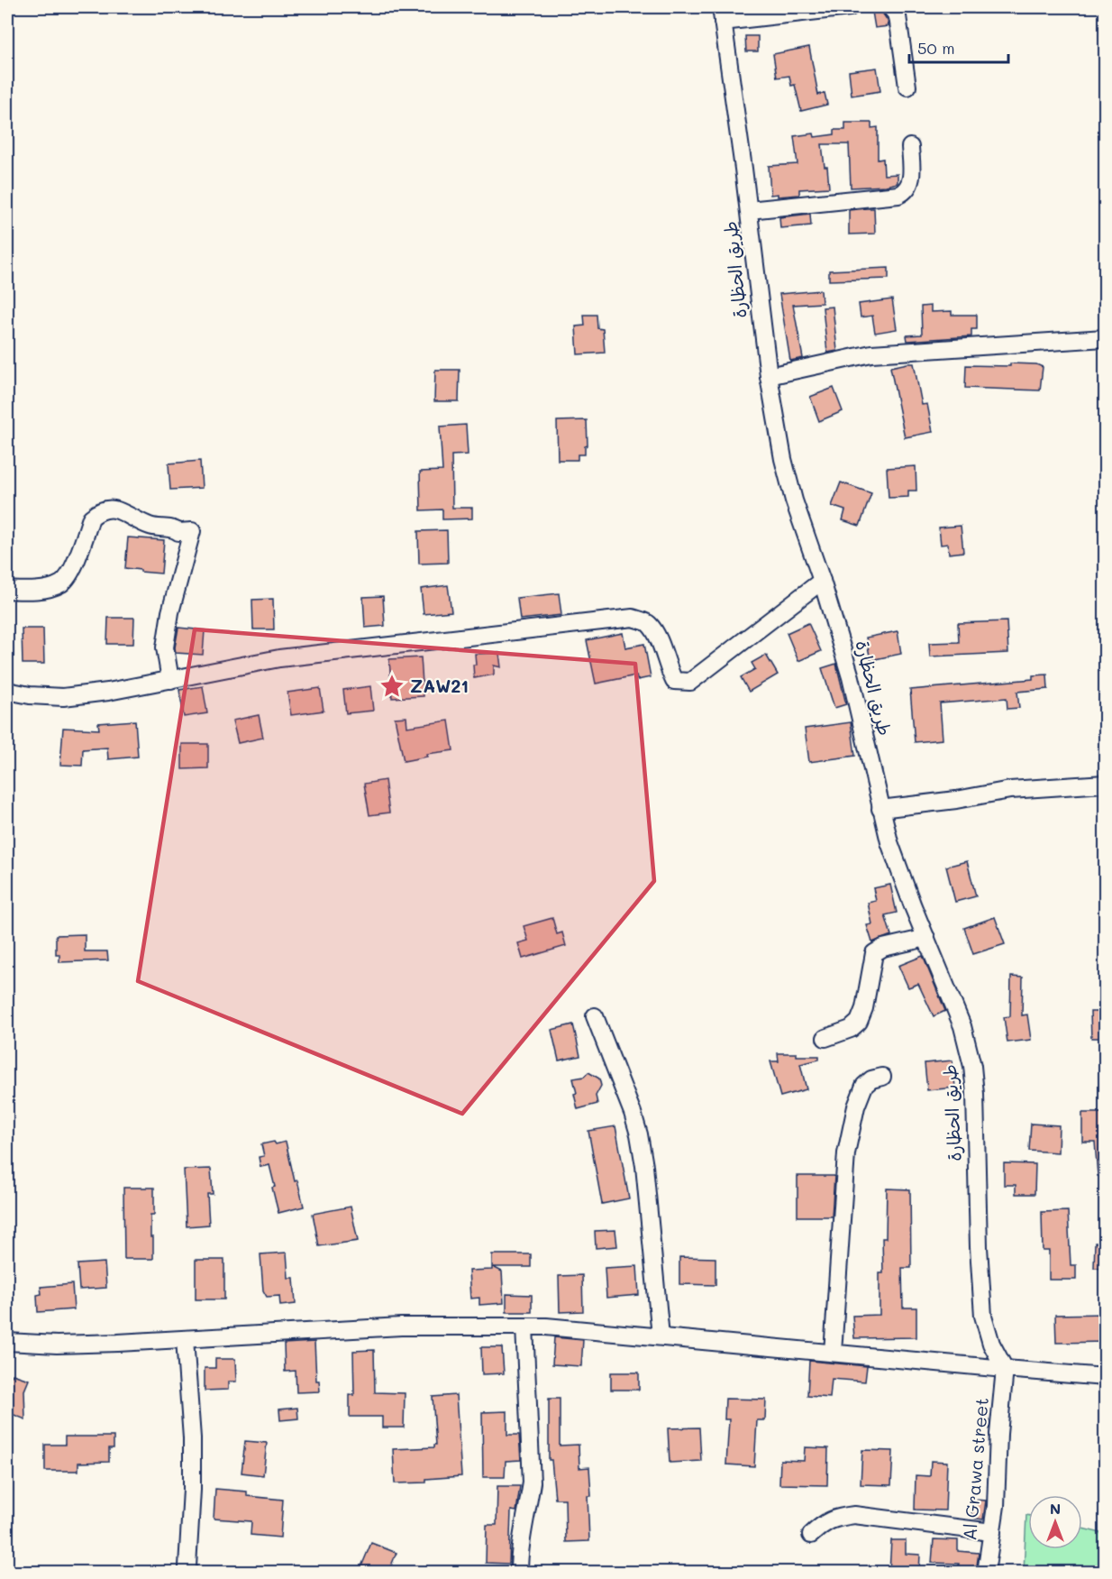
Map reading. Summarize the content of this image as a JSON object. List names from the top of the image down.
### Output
{
  "streets": {
    "street": ["طريق الحظارة", "Al Grawa street"]
  },
  "crossings": [
    ["طريق الحظارة", "Al Grawa street"]
  ],
  "places": {
    "place": ["ZAW21"]
  },
  "scale_bar": "50 m",
  "north": "top"
}
